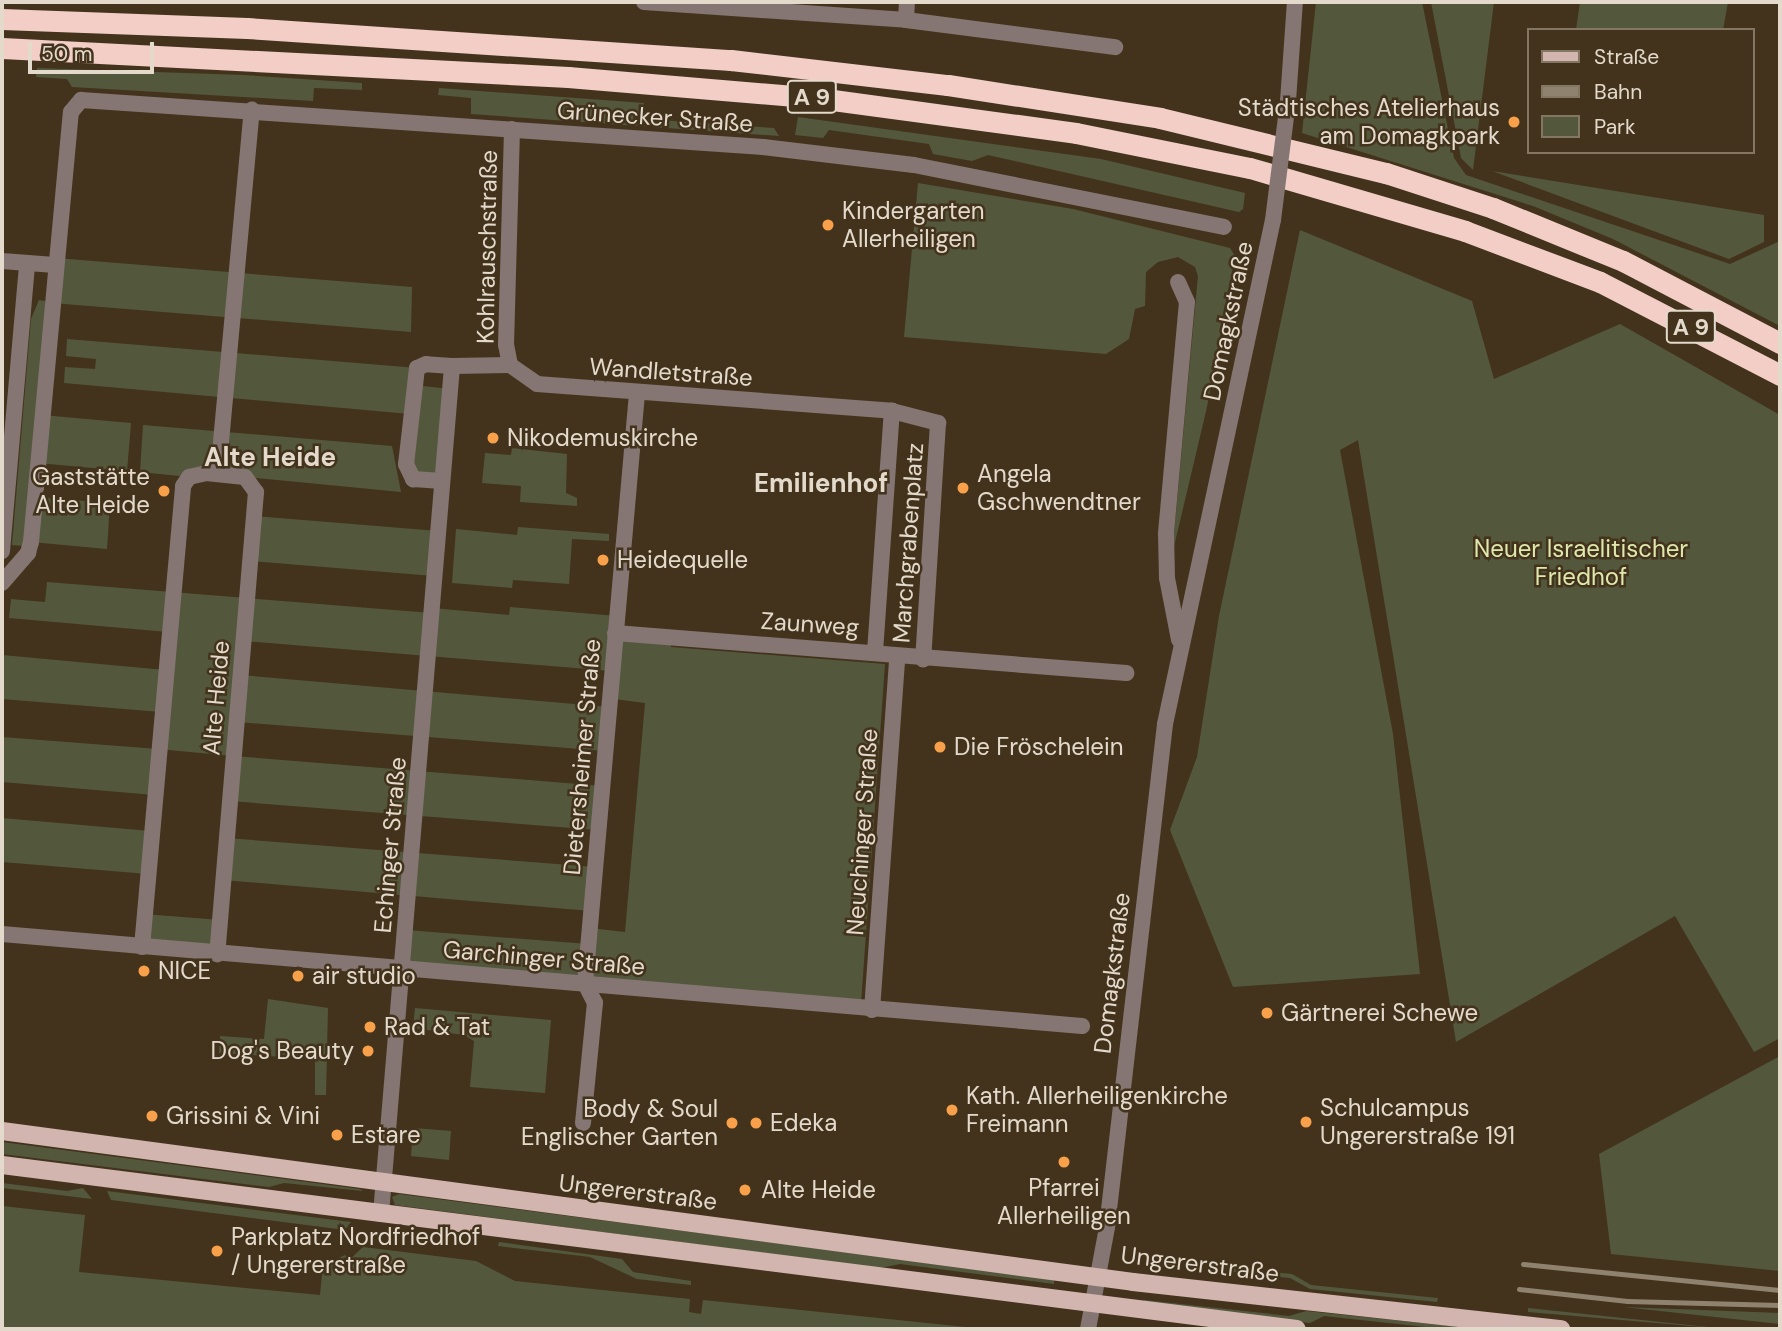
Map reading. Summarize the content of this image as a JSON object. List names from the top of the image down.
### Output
{
  "streets": {
    "highway": ["A 9"],
    "main road": ["Ungererstraße"],
    "street": [
      "Grünecker Straße",
      "Kohlrauschstraße",
      "Domagkstraße",
      "Wandletstraße",
      "Marchgrabenplatz",
      "Zaunweg",
      "Alte Heide",
      "Dietersheimer Straße",
      "Neuchinger Straße",
      "Echinger Straße",
      "Garchinger Straße"
    ]
  },
  "crossings": [
    ["Grünecker Straße", "Kohlrauschstraße"],
    ["Kohlrauschstraße", "Wandletstraße"],
    ["Domagkstraße", "Ungererstraße"],
    ["Wandletstraße", "Marchgrabenplatz"],
    ["Wandletstraße", "Dietersheimer Straße"],
    ["Marchgrabenplatz", "Zaunweg"],
    ["Zaunweg", "Dietersheimer Straße"],
    ["Zaunweg", "Neuchinger Straße"],
    ["Alte Heide", "Garchinger Straße"],
    ["Dietersheimer Straße", "Garchinger Straße"],
    ["Neuchinger Straße", "Garchinger Straße"],
    ["Echinger Straße", "Garchinger Straße"],
    ["Echinger Straße", "Ungererstraße"]
  ],
  "districts": ["Alte Heide", "Emilienhof"],
  "parks": ["Neuer Israelitischer Friedhof"],
  "places": [
    "Städtisches Atelierhaus am Domagkpark",
    "Kindergarten Allerheiligen",
    "Nikodemuskirche",
    "Angela Gschwendtner",
    "Gaststätte Alte Heide",
    "Heidequelle",
    "Die Fröschelein",
    "NICE",
    "air studio",
    "Gärtnerei Schewe",
    "Rad & Tat",
    "Dog's Beauty",
    "Kath. Allerheiligenkirche Freimann",
    "Grissini & Vini",
    "Schulcampus Ungererstraße 191",
    "Body & Soul Englischer Garten",
    "Edeka",
    "Estare",
    "Pfarrei Allerheiligen",
    "Alte Heide",
    "Parkplatz Nordfriedhof / Ungererstraße"
  ],
  "legend": ["Straße", "Bahn", "Park"],
  "scale_bar": "50 m"
}
